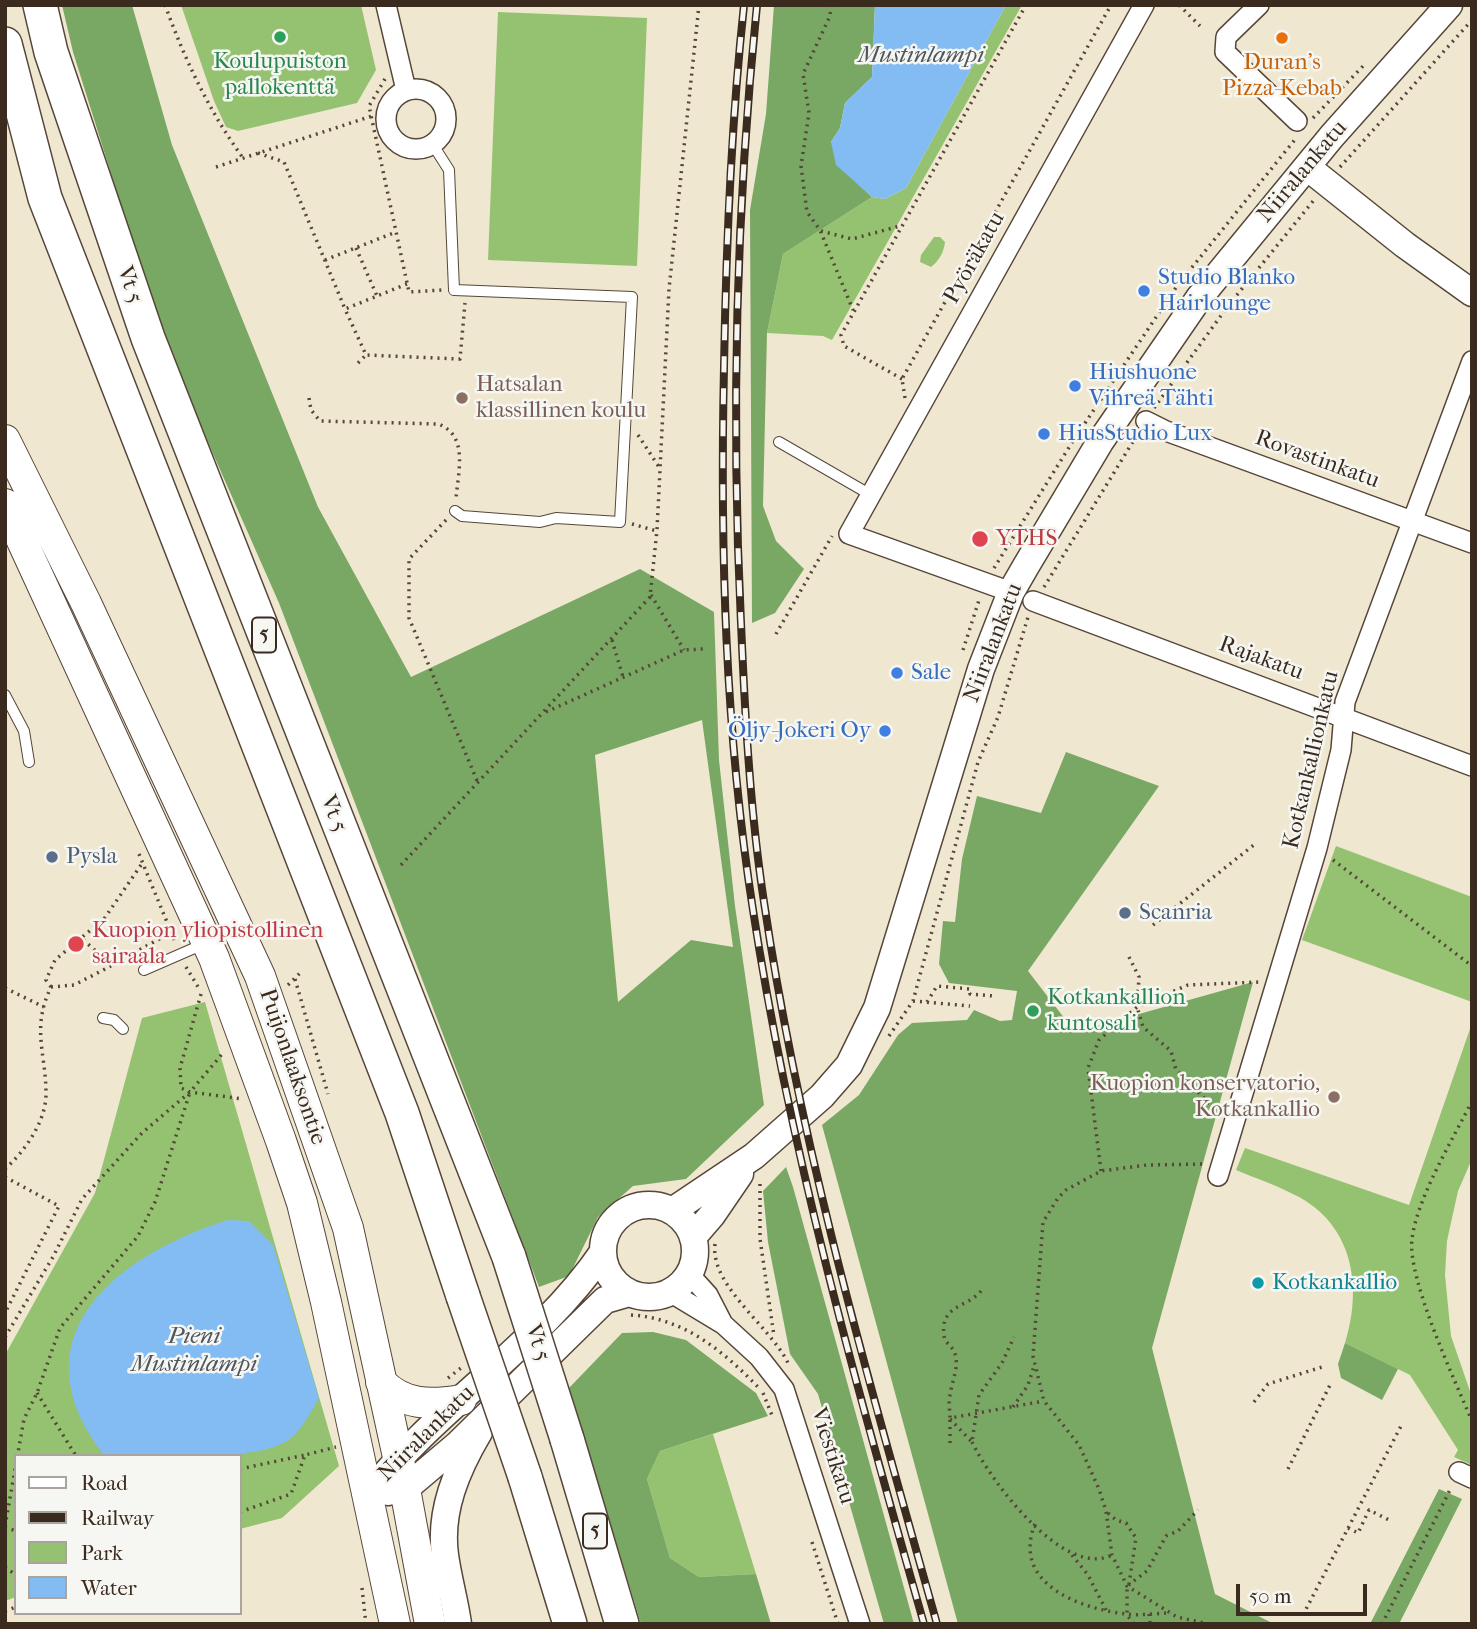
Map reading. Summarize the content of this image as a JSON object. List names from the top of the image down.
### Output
{
  "streets": {
    "highway": ["Vt 5", "5"],
    "main road": ["Niiralankatu", "Puijonlaaksontie"],
    "street": [
      "Pyöräkatu",
      "Rovastinkatu",
      "Rajakatu",
      "Kotkankallionkatu",
      "Viestikatu"
    ]
  },
  "crossings": [
    ["Niiralankatu", "Rajakatu"],
    ["Niiralankatu", "Puijonlaaksontie"],
    ["Niiralankatu", "Viestikatu"],
    ["Pyöräkatu", "Rajakatu"],
    ["Rovastinkatu", "Kotkankallionkatu"],
    ["Rajakatu", "Kotkankallionkatu"]
  ],
  "water": ["Mustinlampi", "Pieni Mustinlampi"],
  "places": [
    "Koulupuiston pallokenttä",
    "Duran’s Pizza-Kebab",
    "Studio Blanko Hairlounge",
    "Hiushuone Vihreä Tähti",
    "Hatsalan klassillinen koulu",
    "HiusStudio Lux",
    "YTHS",
    "Sale",
    "Öljy-Jokeri Oy",
    "Pysla",
    "Scanria",
    "Kuopion yliopistollinen sairaala",
    "Kotkankallion kuntosali",
    "Kuopion konservatorio, Kotkankallio",
    "Kotkankallio"
  ],
  "legend": [
    "Road",
    "Railway",
    "Park",
    "Water"
  ],
  "scale_bar": "50 m"
}
